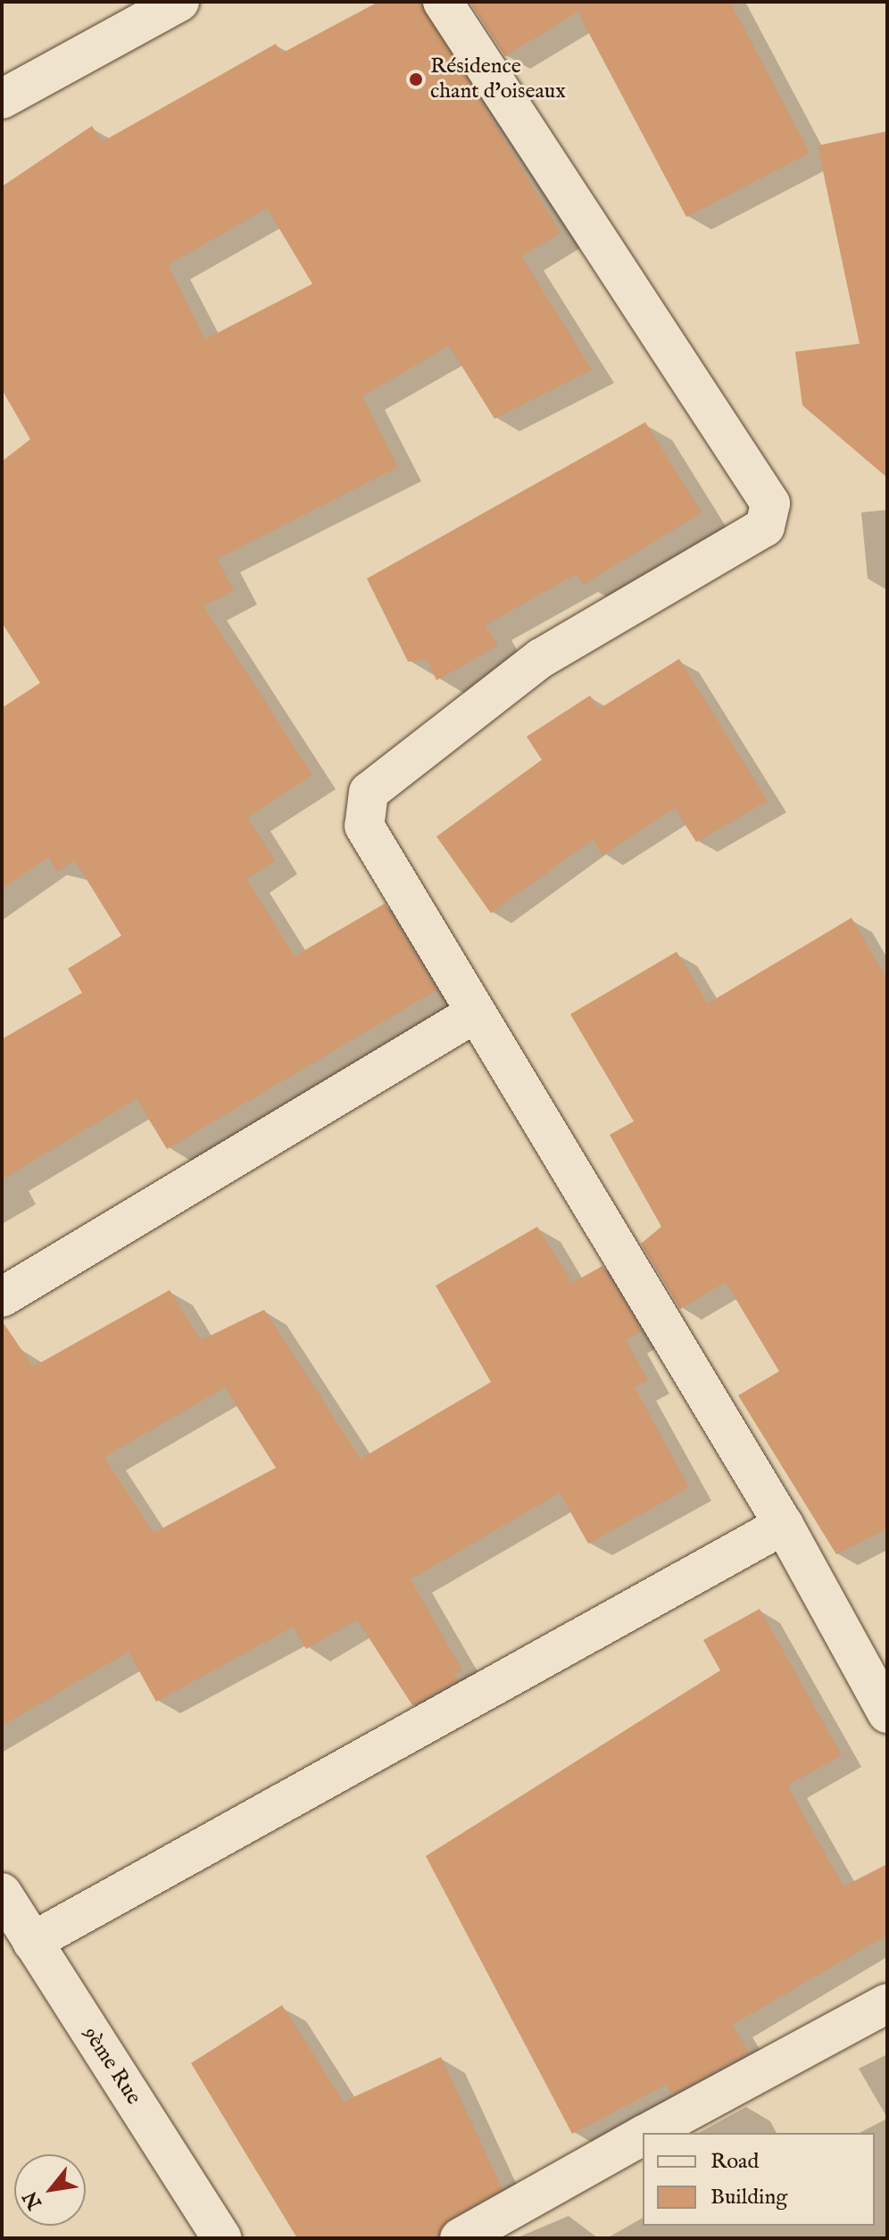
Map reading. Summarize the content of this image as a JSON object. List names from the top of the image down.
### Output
{
  "streets": {
    "street": ["9ème Rue"]
  },
  "places": ["Résidence chant d'oiseaux"],
  "legend": ["Road", "Building"],
  "north": "bottom left"
}
